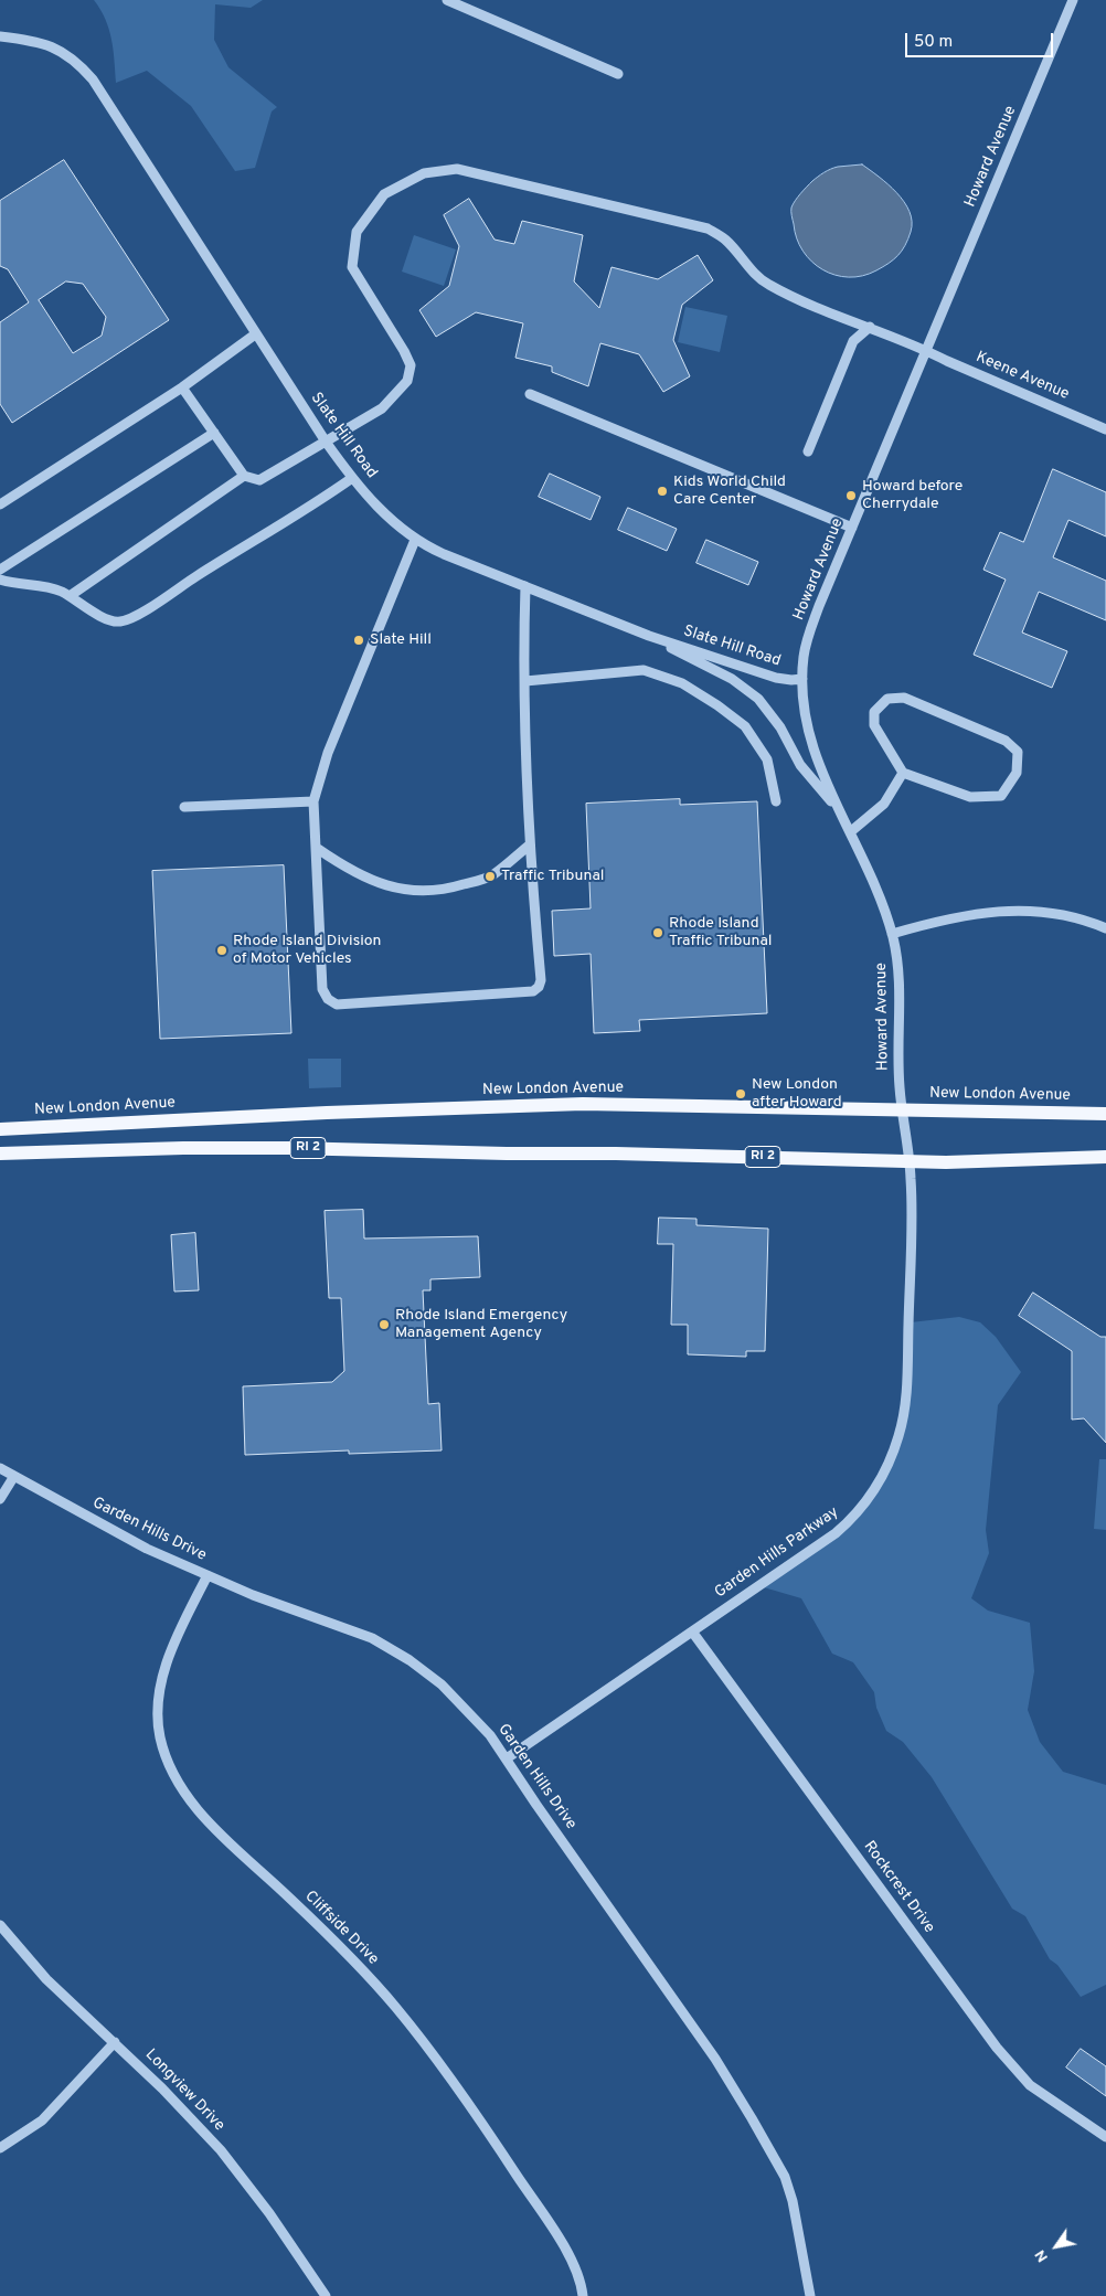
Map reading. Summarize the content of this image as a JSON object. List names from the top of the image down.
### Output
{
  "streets": {
    "main road": ["New London Avenue", "RI 2"],
    "street": [
      "Howard Avenue",
      "Keene Avenue",
      "Slate Hill Road",
      "Garden Hills Drive",
      "Garden Hills Parkway",
      "Rockcrest Drive",
      "Cliffside Drive",
      "Longview Drive"
    ]
  },
  "crossings": [
    ["Howard Avenue", "Keene Avenue"],
    ["Howard Avenue", "Slate Hill Road"],
    ["Howard Avenue", "New London Avenue"],
    ["Howard Avenue", "Garden Hills Parkway"],
    ["Keene Avenue", "Slate Hill Road"],
    ["New London Avenue", "Garden Hills Parkway"],
    ["RI 2", "Garden Hills Parkway"],
    ["Garden Hills Drive", "Garden Hills Parkway"],
    ["Garden Hills Drive", "Cliffside Drive"],
    ["Garden Hills Parkway", "Rockcrest Drive"]
  ],
  "places": [
    "Kids World Child Care Center",
    "Howard before Cherrydale",
    "Slate Hill",
    "Traffic Tribunal",
    "Rhode Island Traffic Tribunal",
    "Rhode Island Division of Motor Vehicles",
    "New London after Howard",
    "Rhode Island Emergency Management Agency"
  ],
  "scale_bar": "50 m",
  "north": "bottom left"
}
